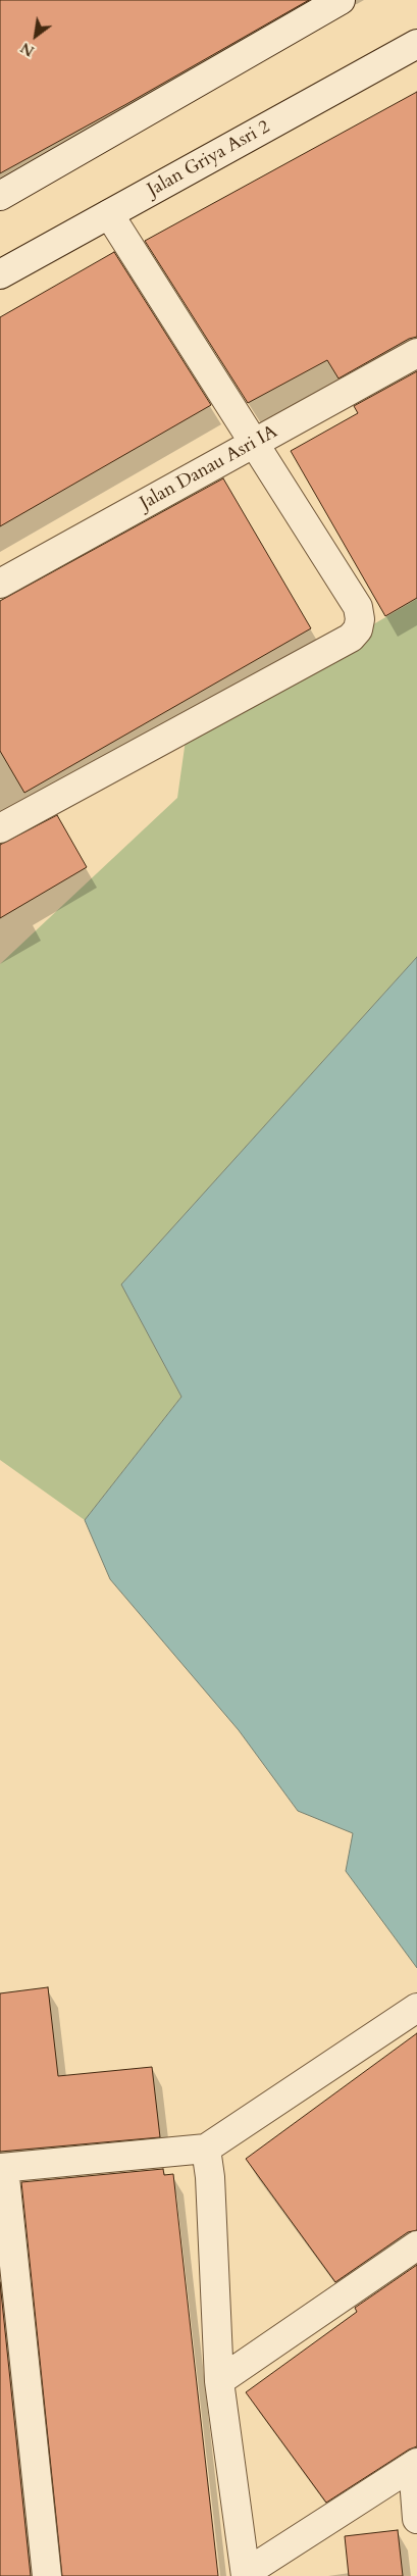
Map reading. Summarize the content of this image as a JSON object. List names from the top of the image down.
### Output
{
  "streets": {
    "street": ["Jalan Griya Asri 2", "Jalan Danau Asri IA"]
  },
  "north": "bottom left"
}
